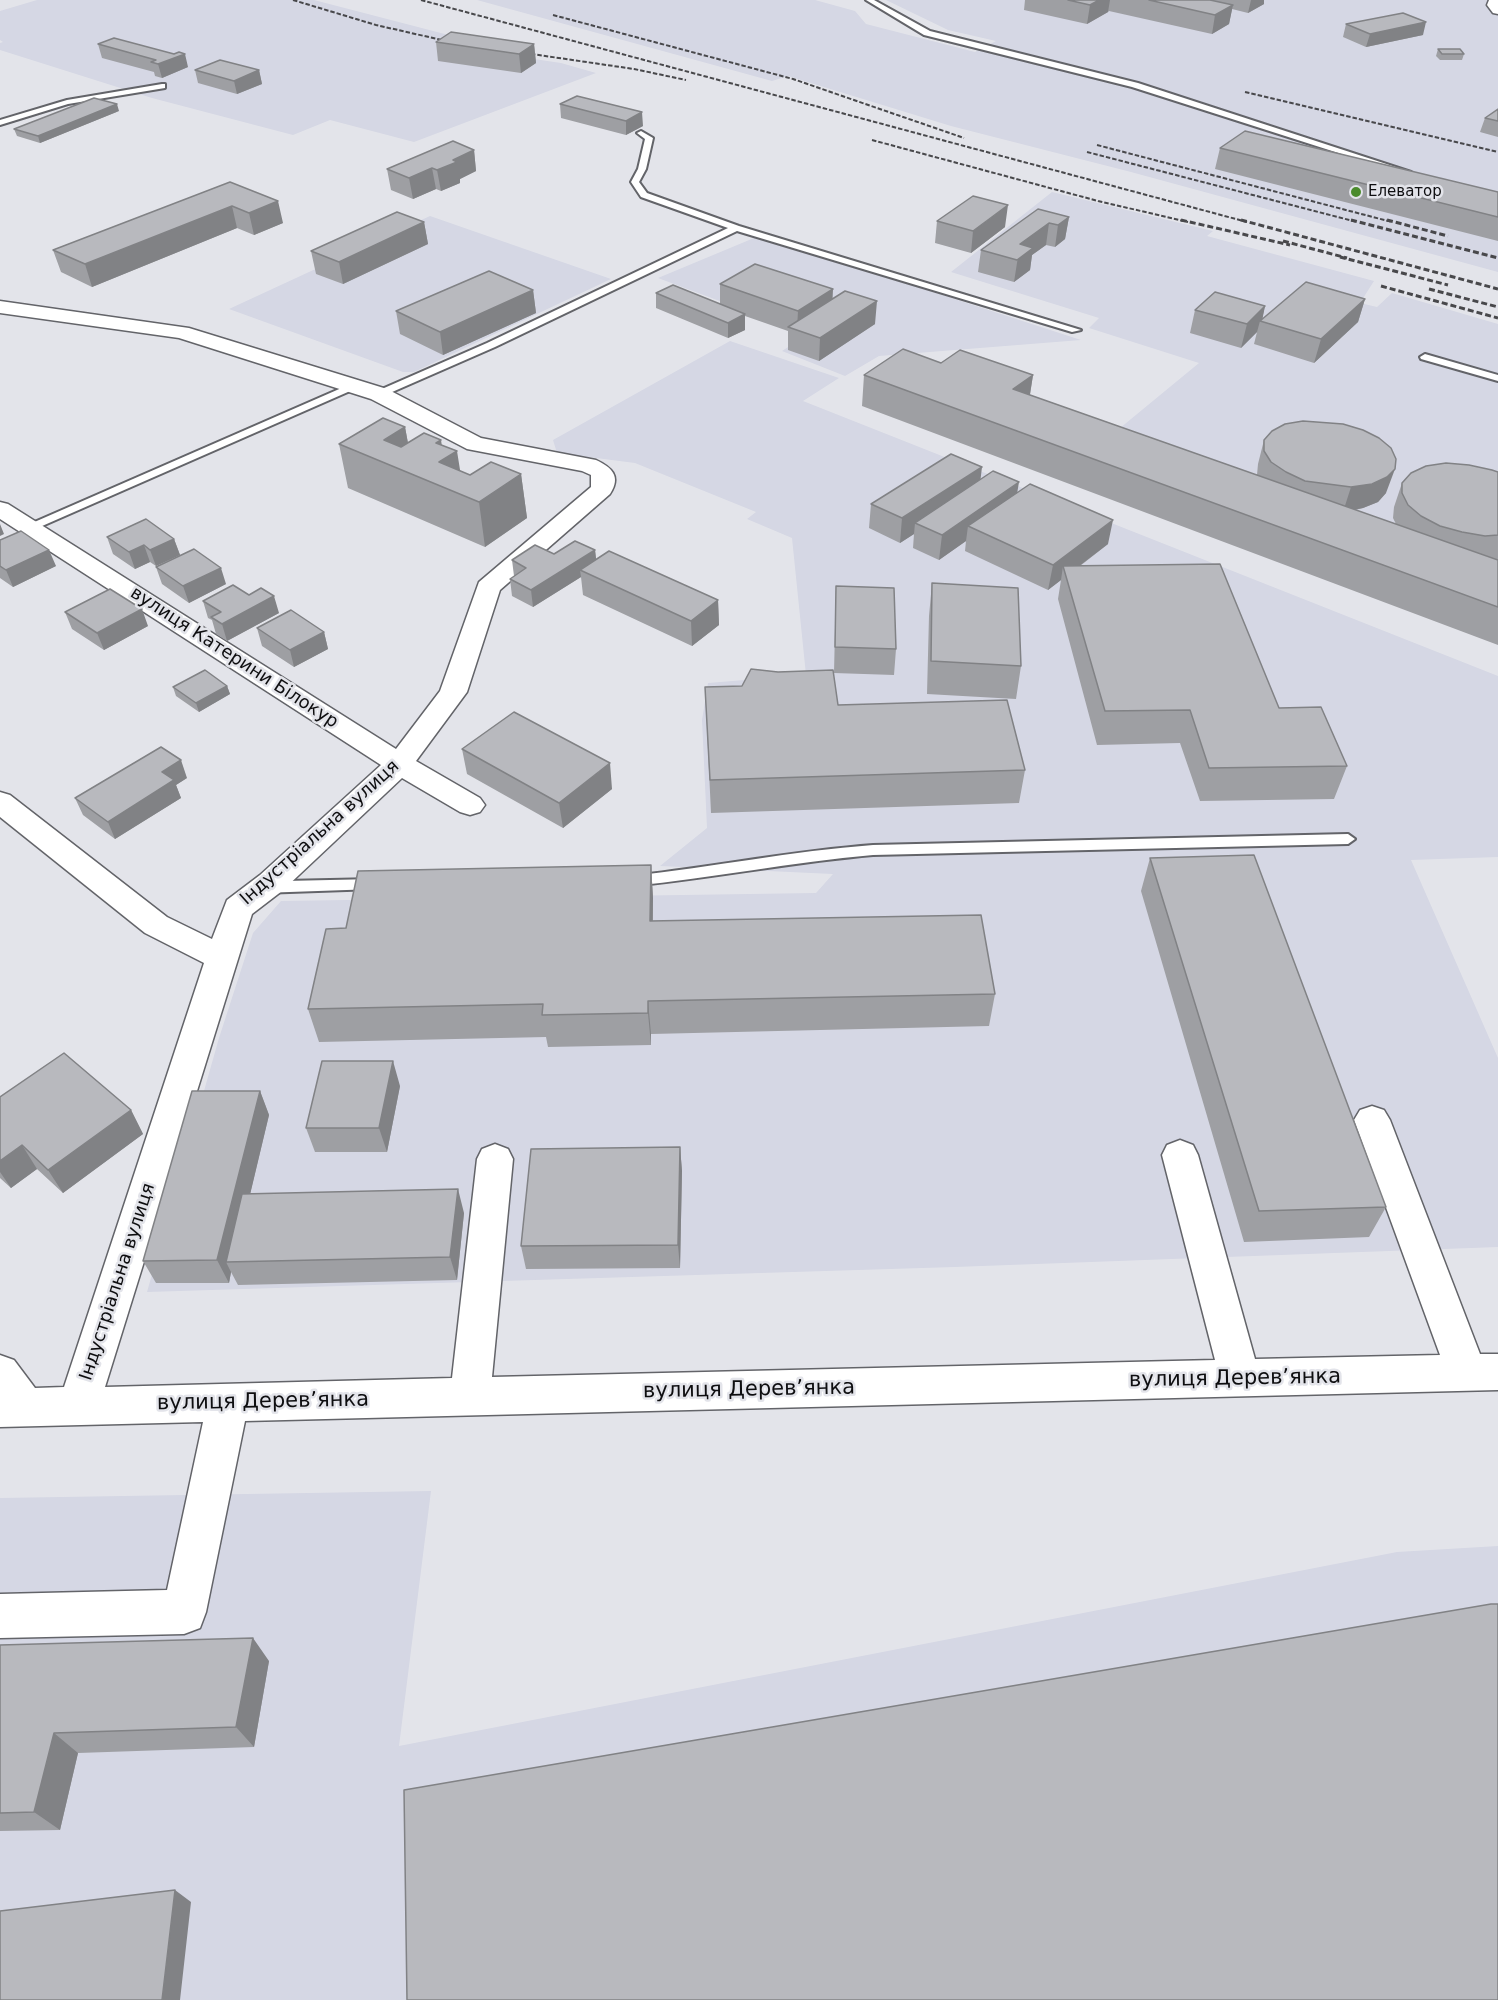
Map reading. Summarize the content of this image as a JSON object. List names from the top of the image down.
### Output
{
  "streets": {
    "street": ["вулиця Катерини Білокур", "Індустріальна вулиця", "вулиця Деревʼянка"]
  },
  "crossings": [
    ["вулиця Катерини Білокур", "Індустріальна вулиця"],
    ["Індустріальна вулиця", "вулиця Деревʼянка"]
  ],
  "places": ["Елеватор"]
}
